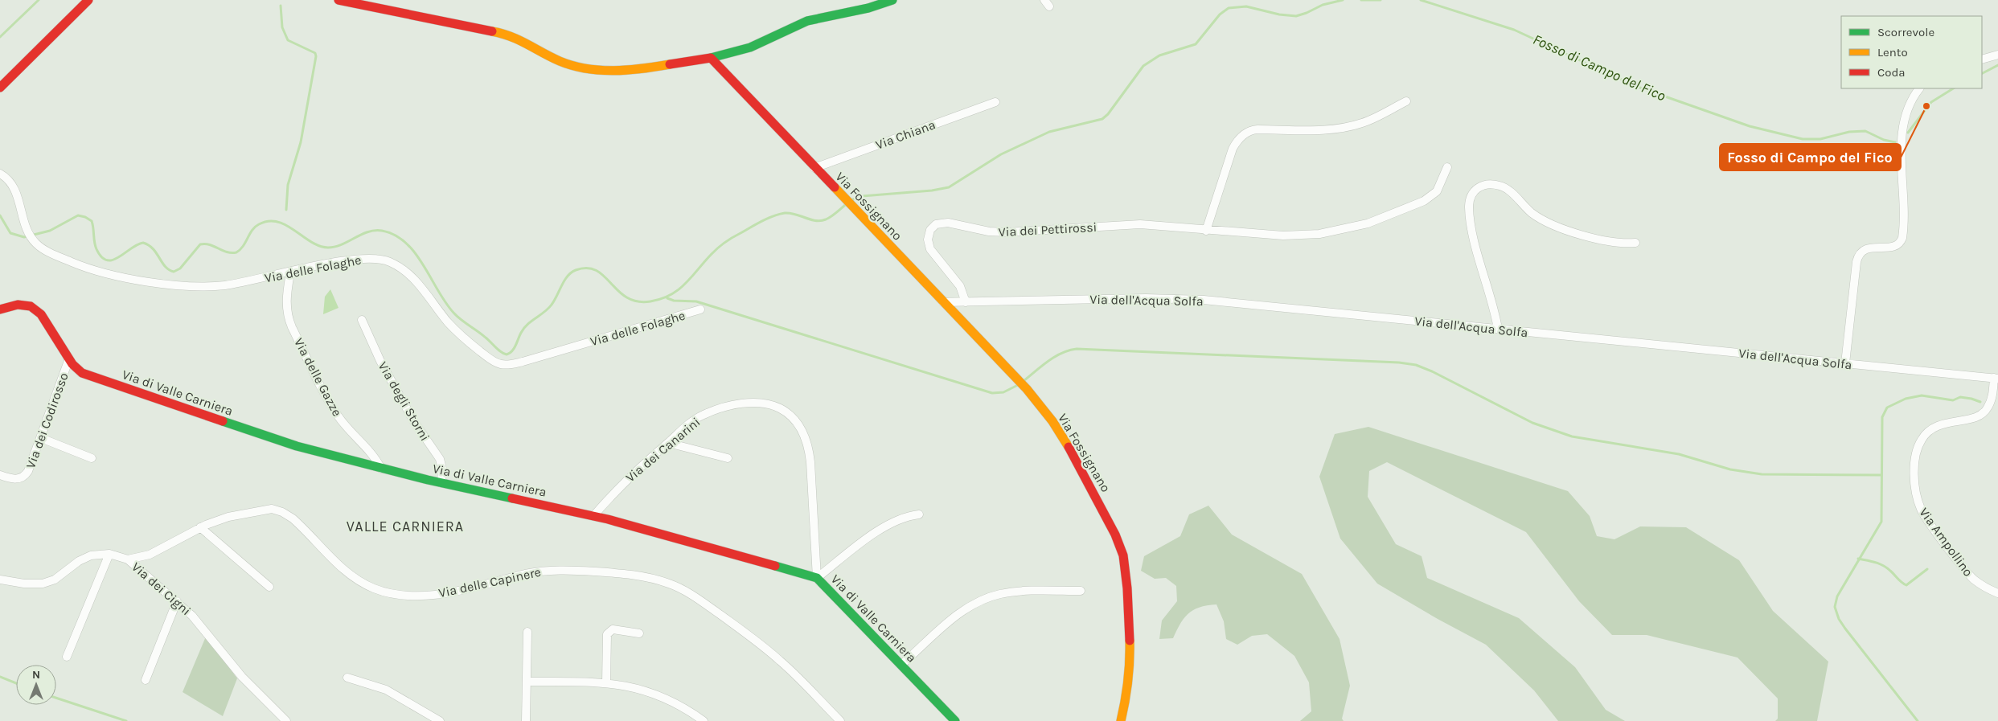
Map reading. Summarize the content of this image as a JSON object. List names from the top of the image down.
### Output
{
  "streets": {
    "street": [
      "Via Chiana",
      "Via Fossignano",
      "Via dei Pettirossi",
      "Via delle Folaghe",
      "Via dell'Acqua Solfa",
      "Via delle Gazze",
      "Via di Valle Carniera",
      "Via degli Storni",
      "Via dei Codirosso",
      "Via dei Canarini",
      "Via Ampollino",
      "Via delle Capinere",
      "Via dei Cigni"
    ]
  },
  "crossings": [
    ["Via Chiana", "Via Fossignano"],
    ["Via Fossignano", "Via dell'Acqua Solfa"],
    ["Via dei Pettirossi", "Via dell'Acqua Solfa"],
    ["Via delle Folaghe", "Via delle Gazze"],
    ["Via dell'Acqua Solfa", "Via Ampollino"],
    ["Via delle Gazze", "Via di Valle Carniera"],
    ["Via di Valle Carniera", "Via degli Storni"],
    ["Via di Valle Carniera", "Via dei Codirosso"],
    ["Via di Valle Carniera", "Via dei Canarini"],
    ["Via delle Capinere", "Via dei Cigni"]
  ],
  "districts": ["VALLE CARNIERA"],
  "water": ["Fosso di Campo del Fico"],
  "places": ["Fosso di Campo del Fico"],
  "legend": ["Scorrevole", "Lento", "Coda"],
  "north": "top"
}
